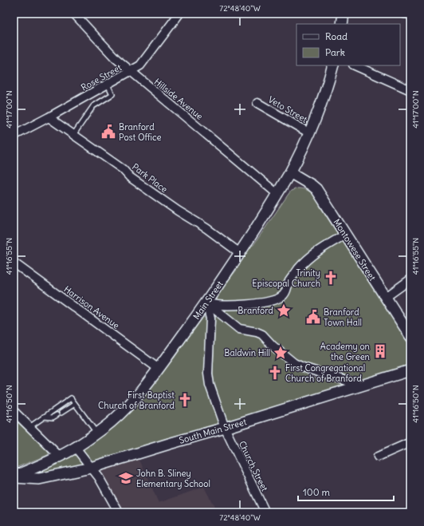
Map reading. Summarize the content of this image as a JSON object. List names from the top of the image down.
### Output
{
  "streets": {
    "street": [
      "Rose Street",
      "Hillside Avenue",
      "Veto Street",
      "Park Place",
      "Montowese Street",
      "Main Street",
      "Harrison Avenue",
      "South Main Street",
      "Church Street"
    ]
  },
  "crossings": [
    ["Rose Street", "Hillside Avenue"],
    ["Rose Street", "Park Place"],
    ["Hillside Avenue", "Main Street"],
    ["Veto Street", "Main Street"],
    ["Park Place", "Main Street"],
    ["Montowese Street", "Main Street"],
    ["Main Street", "Harrison Avenue"],
    ["Main Street", "South Main Street"],
    ["Main Street", "Church Street"],
    ["South Main Street", "Church Street"]
  ],
  "places": {
    "public building": ["Branford Post Office", "Branford Town Hall"],
    "church": ["Trinity Episcopal Church", "First Congregational Church of Branford", "First Baptist Church of Branford"],
    "place": ["Branford", "Baldwin Hill"],
    "building": ["Academy on the Green"],
    "school or university": ["John B. Sliney Elementary School"]
  },
  "legend": ["Road", "Park"],
  "scale_bar": "100 m",
  "coordinates": [
    "72°48'40\"W",
    "41°17'00\"N",
    "41°16'55\"N",
    "41°16'50\"N"
  ]
}
